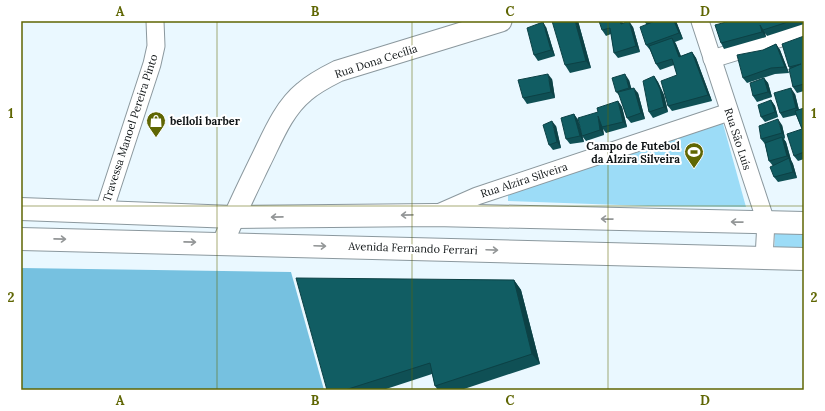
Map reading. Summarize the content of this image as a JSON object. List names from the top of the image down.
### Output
{
  "streets": {
    "main road": ["Avenida Fernando Ferrari"],
    "street": [
      "Rua Dona Cecília",
      "Travessa Manoel Pereira Pinto",
      "Rua São Luís",
      "Rua Alzira Silveira"
    ]
  },
  "crossings": [
    ["Rua Dona Cecília", "Avenida Fernando Ferrari"],
    ["Rua São Luís", "Rua Alzira Silveira"],
    ["Rua São Luís", "Avenida Fernando Ferrari"]
  ],
  "places": {
    "shop": ["belloli barber"],
    "sports": ["Campo de Futebol da Alzira Silveira"]
  },
  "grid": {
    "columns": [
      "A",
      "B",
      "C",
      "D"
    ],
    "rows": ["1", "2"]
  }
}
